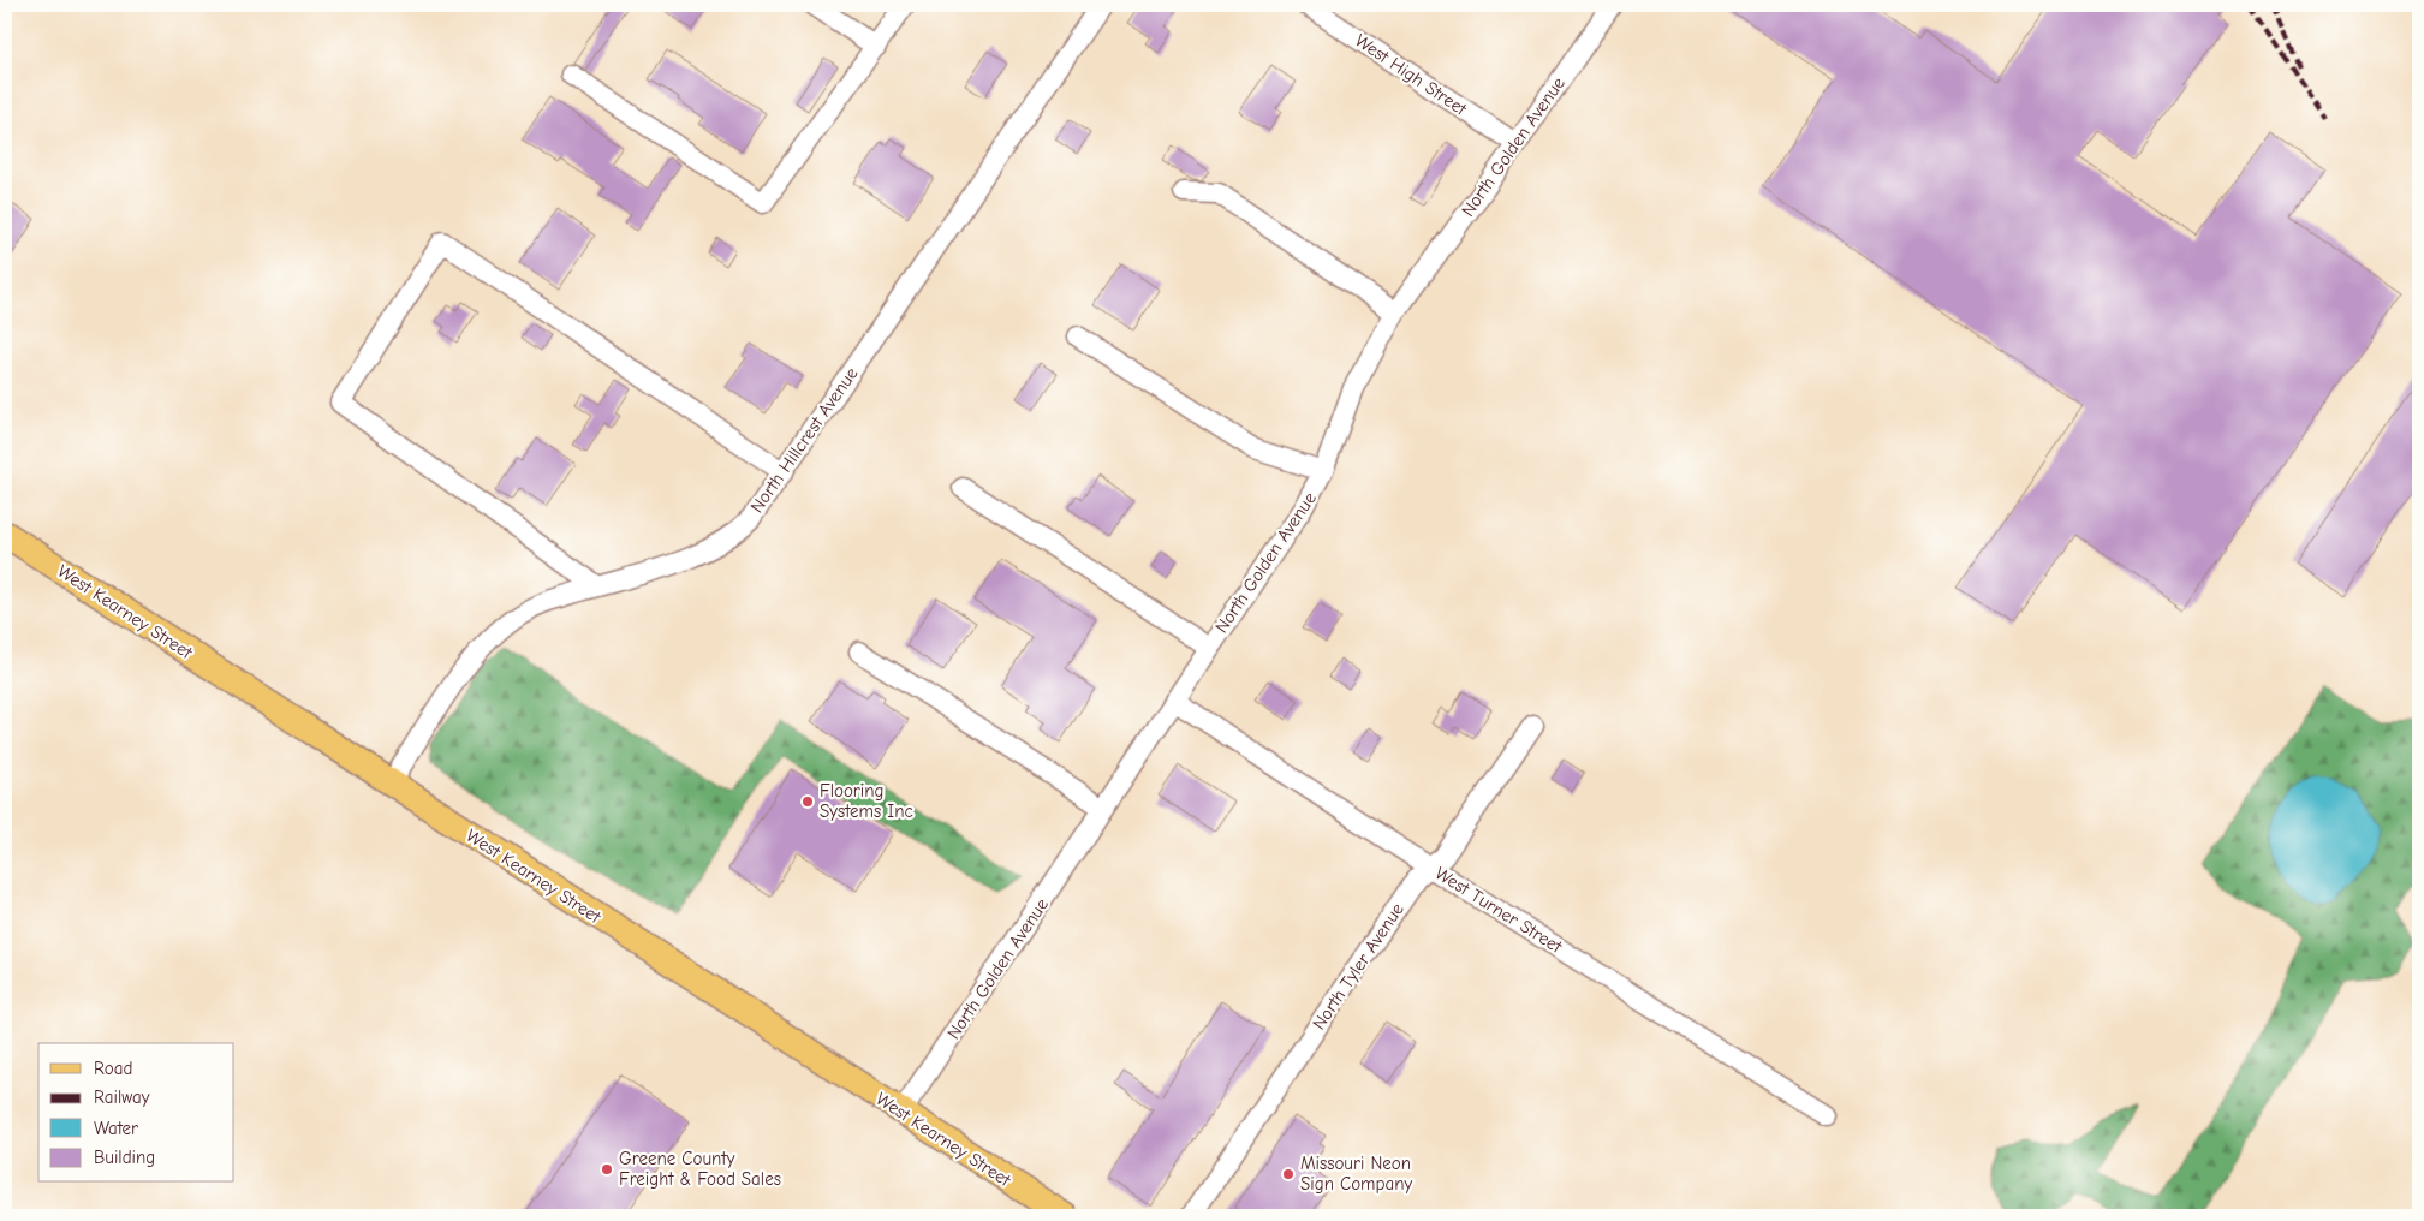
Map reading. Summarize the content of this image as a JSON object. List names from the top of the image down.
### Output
{
  "streets": {
    "main road": ["West Kearney Street"],
    "street": [
      "West High Street",
      "North Golden Avenue",
      "North Hillcrest Avenue",
      "West Turner Street",
      "North Tyler Avenue"
    ]
  },
  "crossings": [
    ["West High Street", "North Golden Avenue"],
    ["North Golden Avenue", "West Kearney Street"],
    ["North Golden Avenue", "West Turner Street"],
    ["North Hillcrest Avenue", "West Kearney Street"],
    ["West Turner Street", "North Tyler Avenue"]
  ],
  "places": ["Flooring Systems Inc", "Greene County Freight & Food Sales", "Missouri Neon Sign Company"],
  "legend": [
    "Road",
    "Railway",
    "Water",
    "Building"
  ]
}
